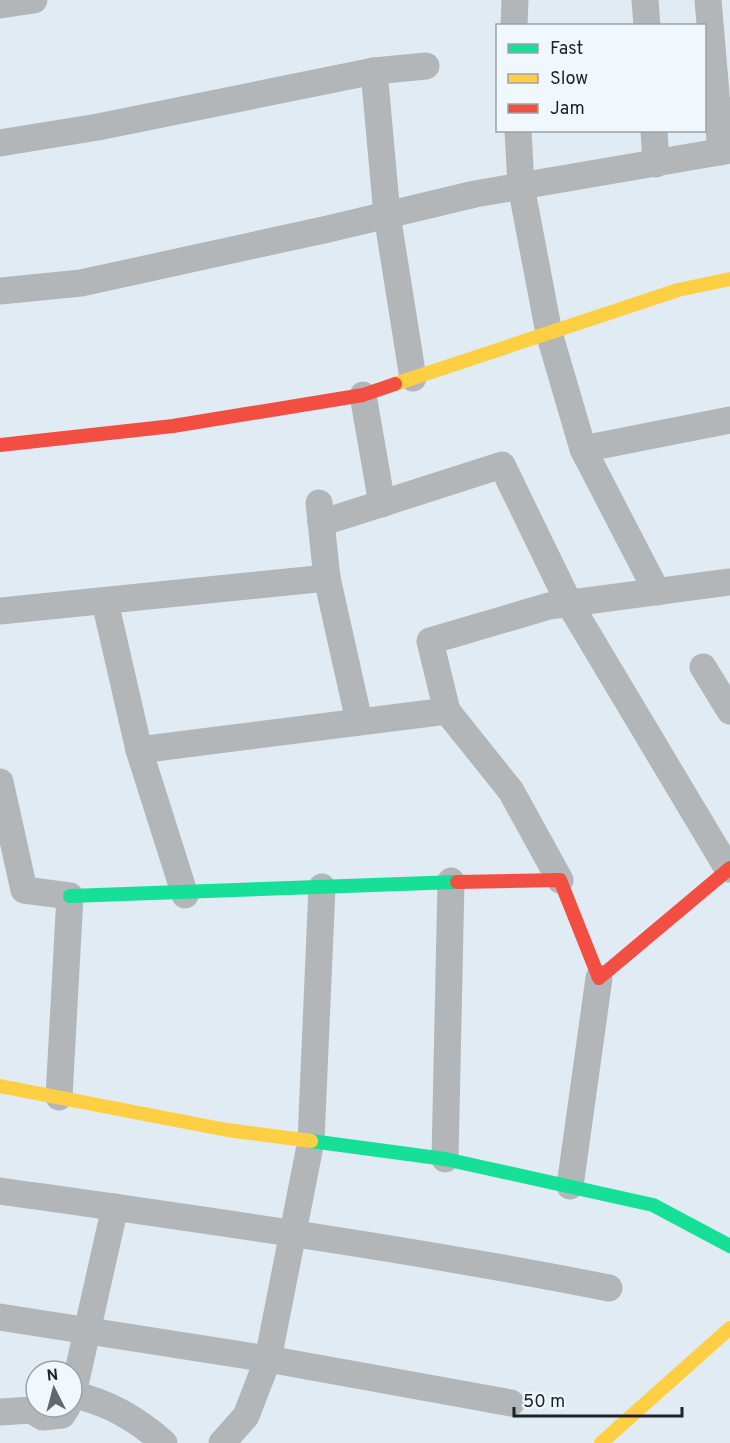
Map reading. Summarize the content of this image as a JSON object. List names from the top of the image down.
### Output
{
  "legend": ["Fast", "Slow", "Jam"],
  "scale_bar": "50 m",
  "north": "top"
}
